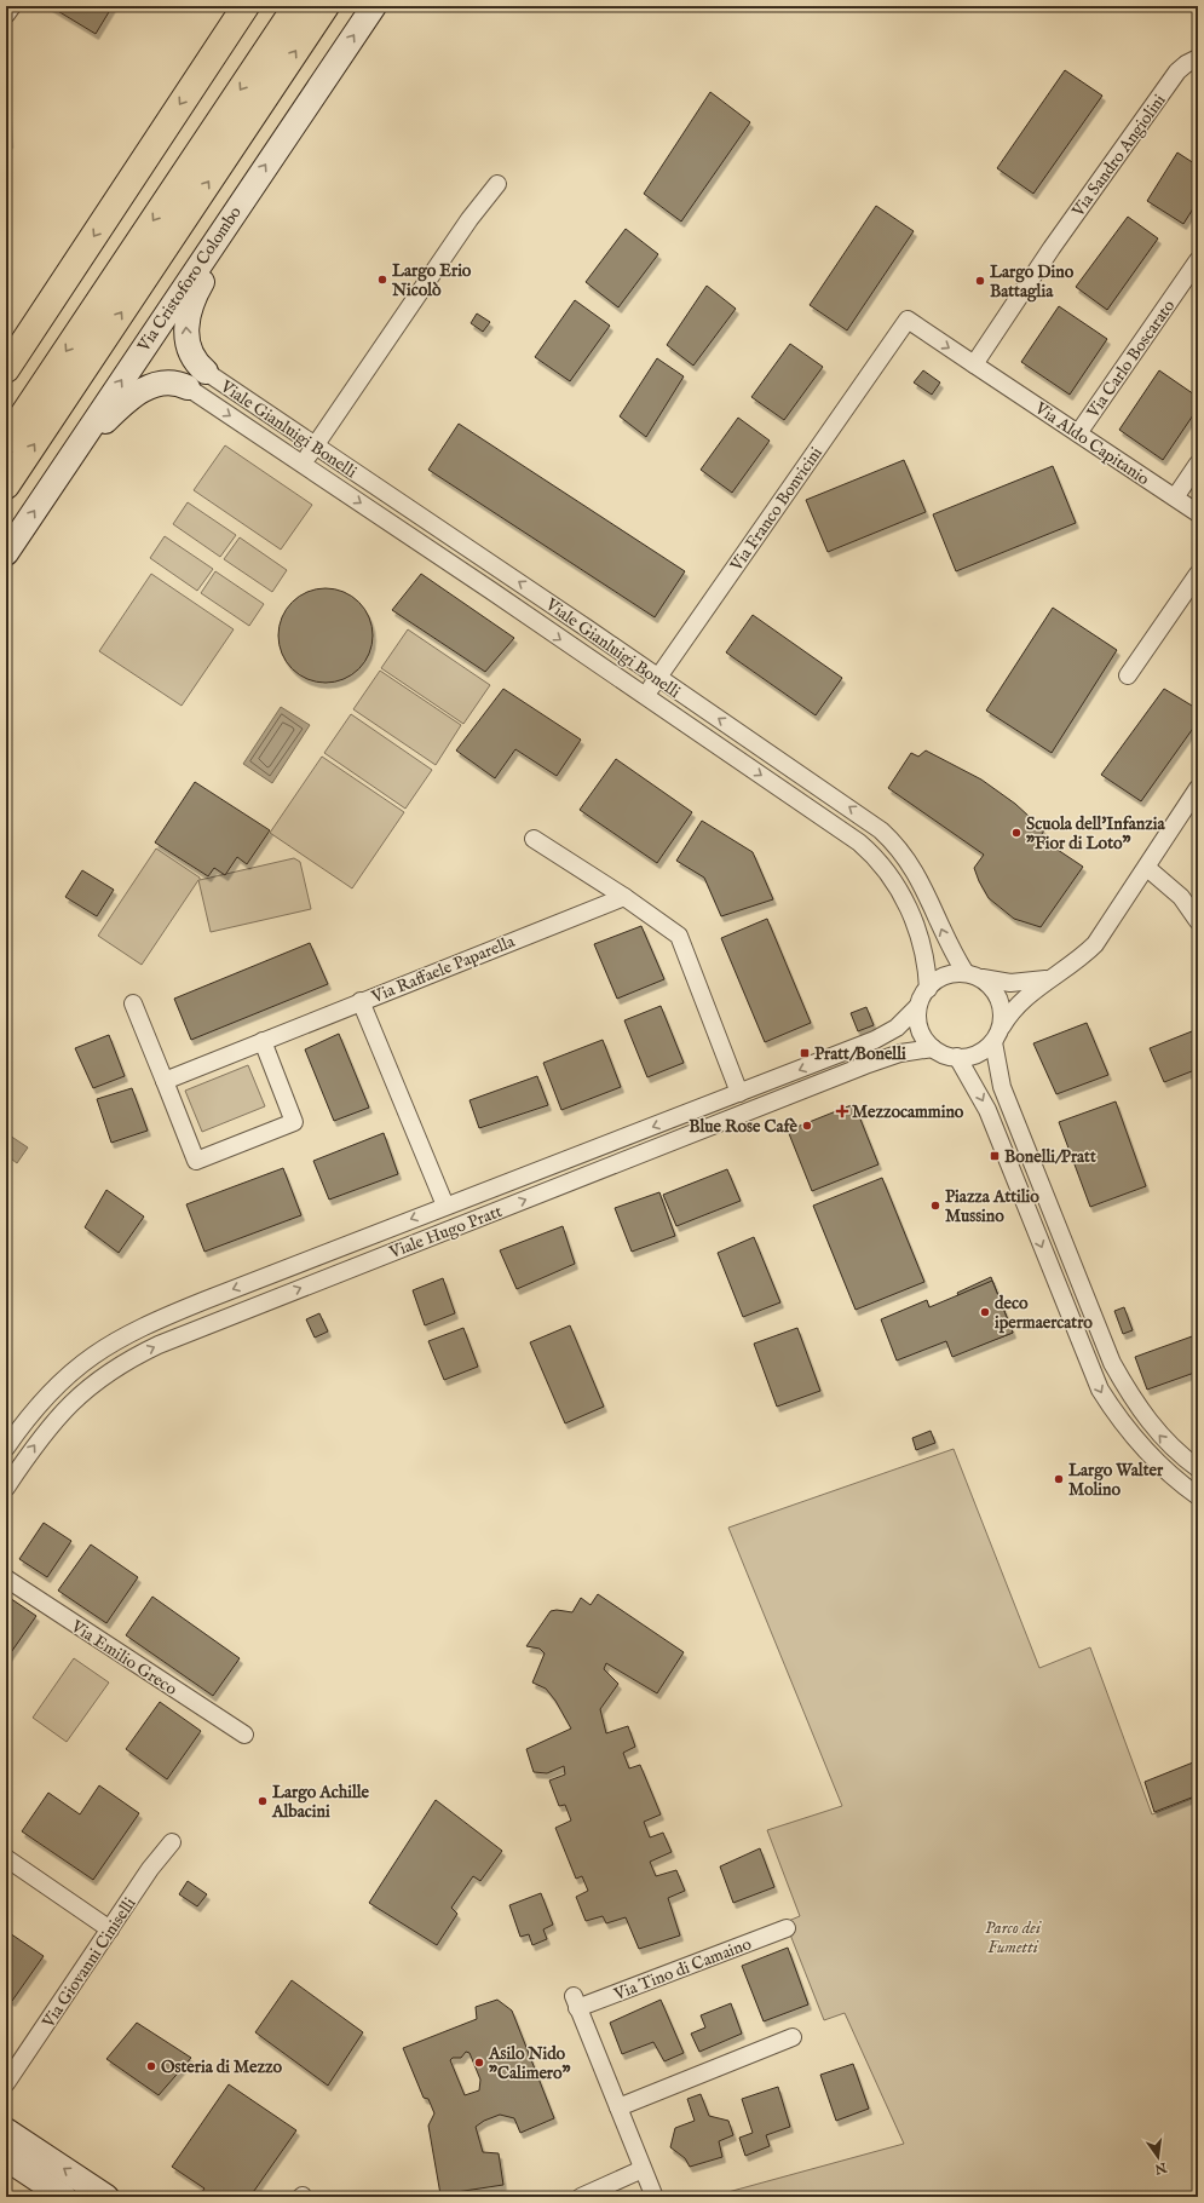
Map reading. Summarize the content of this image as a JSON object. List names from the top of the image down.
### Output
{
  "streets": {
    "main road": ["Via Cristoforo Colombo"],
    "street": [
      "Via Sandro Angiolini",
      "Via Carlo Boscarato",
      "Viale Gianluigi Bonelli",
      "Via Aldo Capitanio",
      "Via Franco Bonvicini",
      "Via Raffaele Paparella",
      "Viale Hugo Pratt",
      "Via Emilio Greco",
      "Via Giovanni Ciniselli",
      "Via Tino di Camaino"
    ]
  },
  "crossings": [
    ["Via Sandro Angiolini", "Via Aldo Capitanio"],
    ["Via Sandro Angiolini", "Via Franco Bonvicini"],
    ["Via Carlo Boscarato", "Via Aldo Capitanio"],
    ["Viale Gianluigi Bonelli", "Via Franco Bonvicini"],
    ["Viale Gianluigi Bonelli", "Viale Hugo Pratt"],
    ["Via Aldo Capitanio", "Via Franco Bonvicini"]
  ],
  "one_way": ["Via Franco Bonvicini"],
  "parks": ["Parco dei Fumetti"],
  "places": {
    "other": [
      "Largo Erio Nicolò",
      "Largo Dino Battaglia",
      "Scuola dell'Infanzia \"Fior di Loto\"",
      "Blue Rose Cafè",
      "Piazza Attilio Mussino",
      "deco ipermaercatro",
      "Largo Walter Molino",
      "Largo Achille Albacini",
      "Asilo Nido \"Calimero\"",
      "Osteria di Mezzo"
    ],
    "transit": ["Pratt/Bonelli", "Bonelli/Pratt"],
    "health": ["Mezzocammino"]
  },
  "north": "bottom"
}
